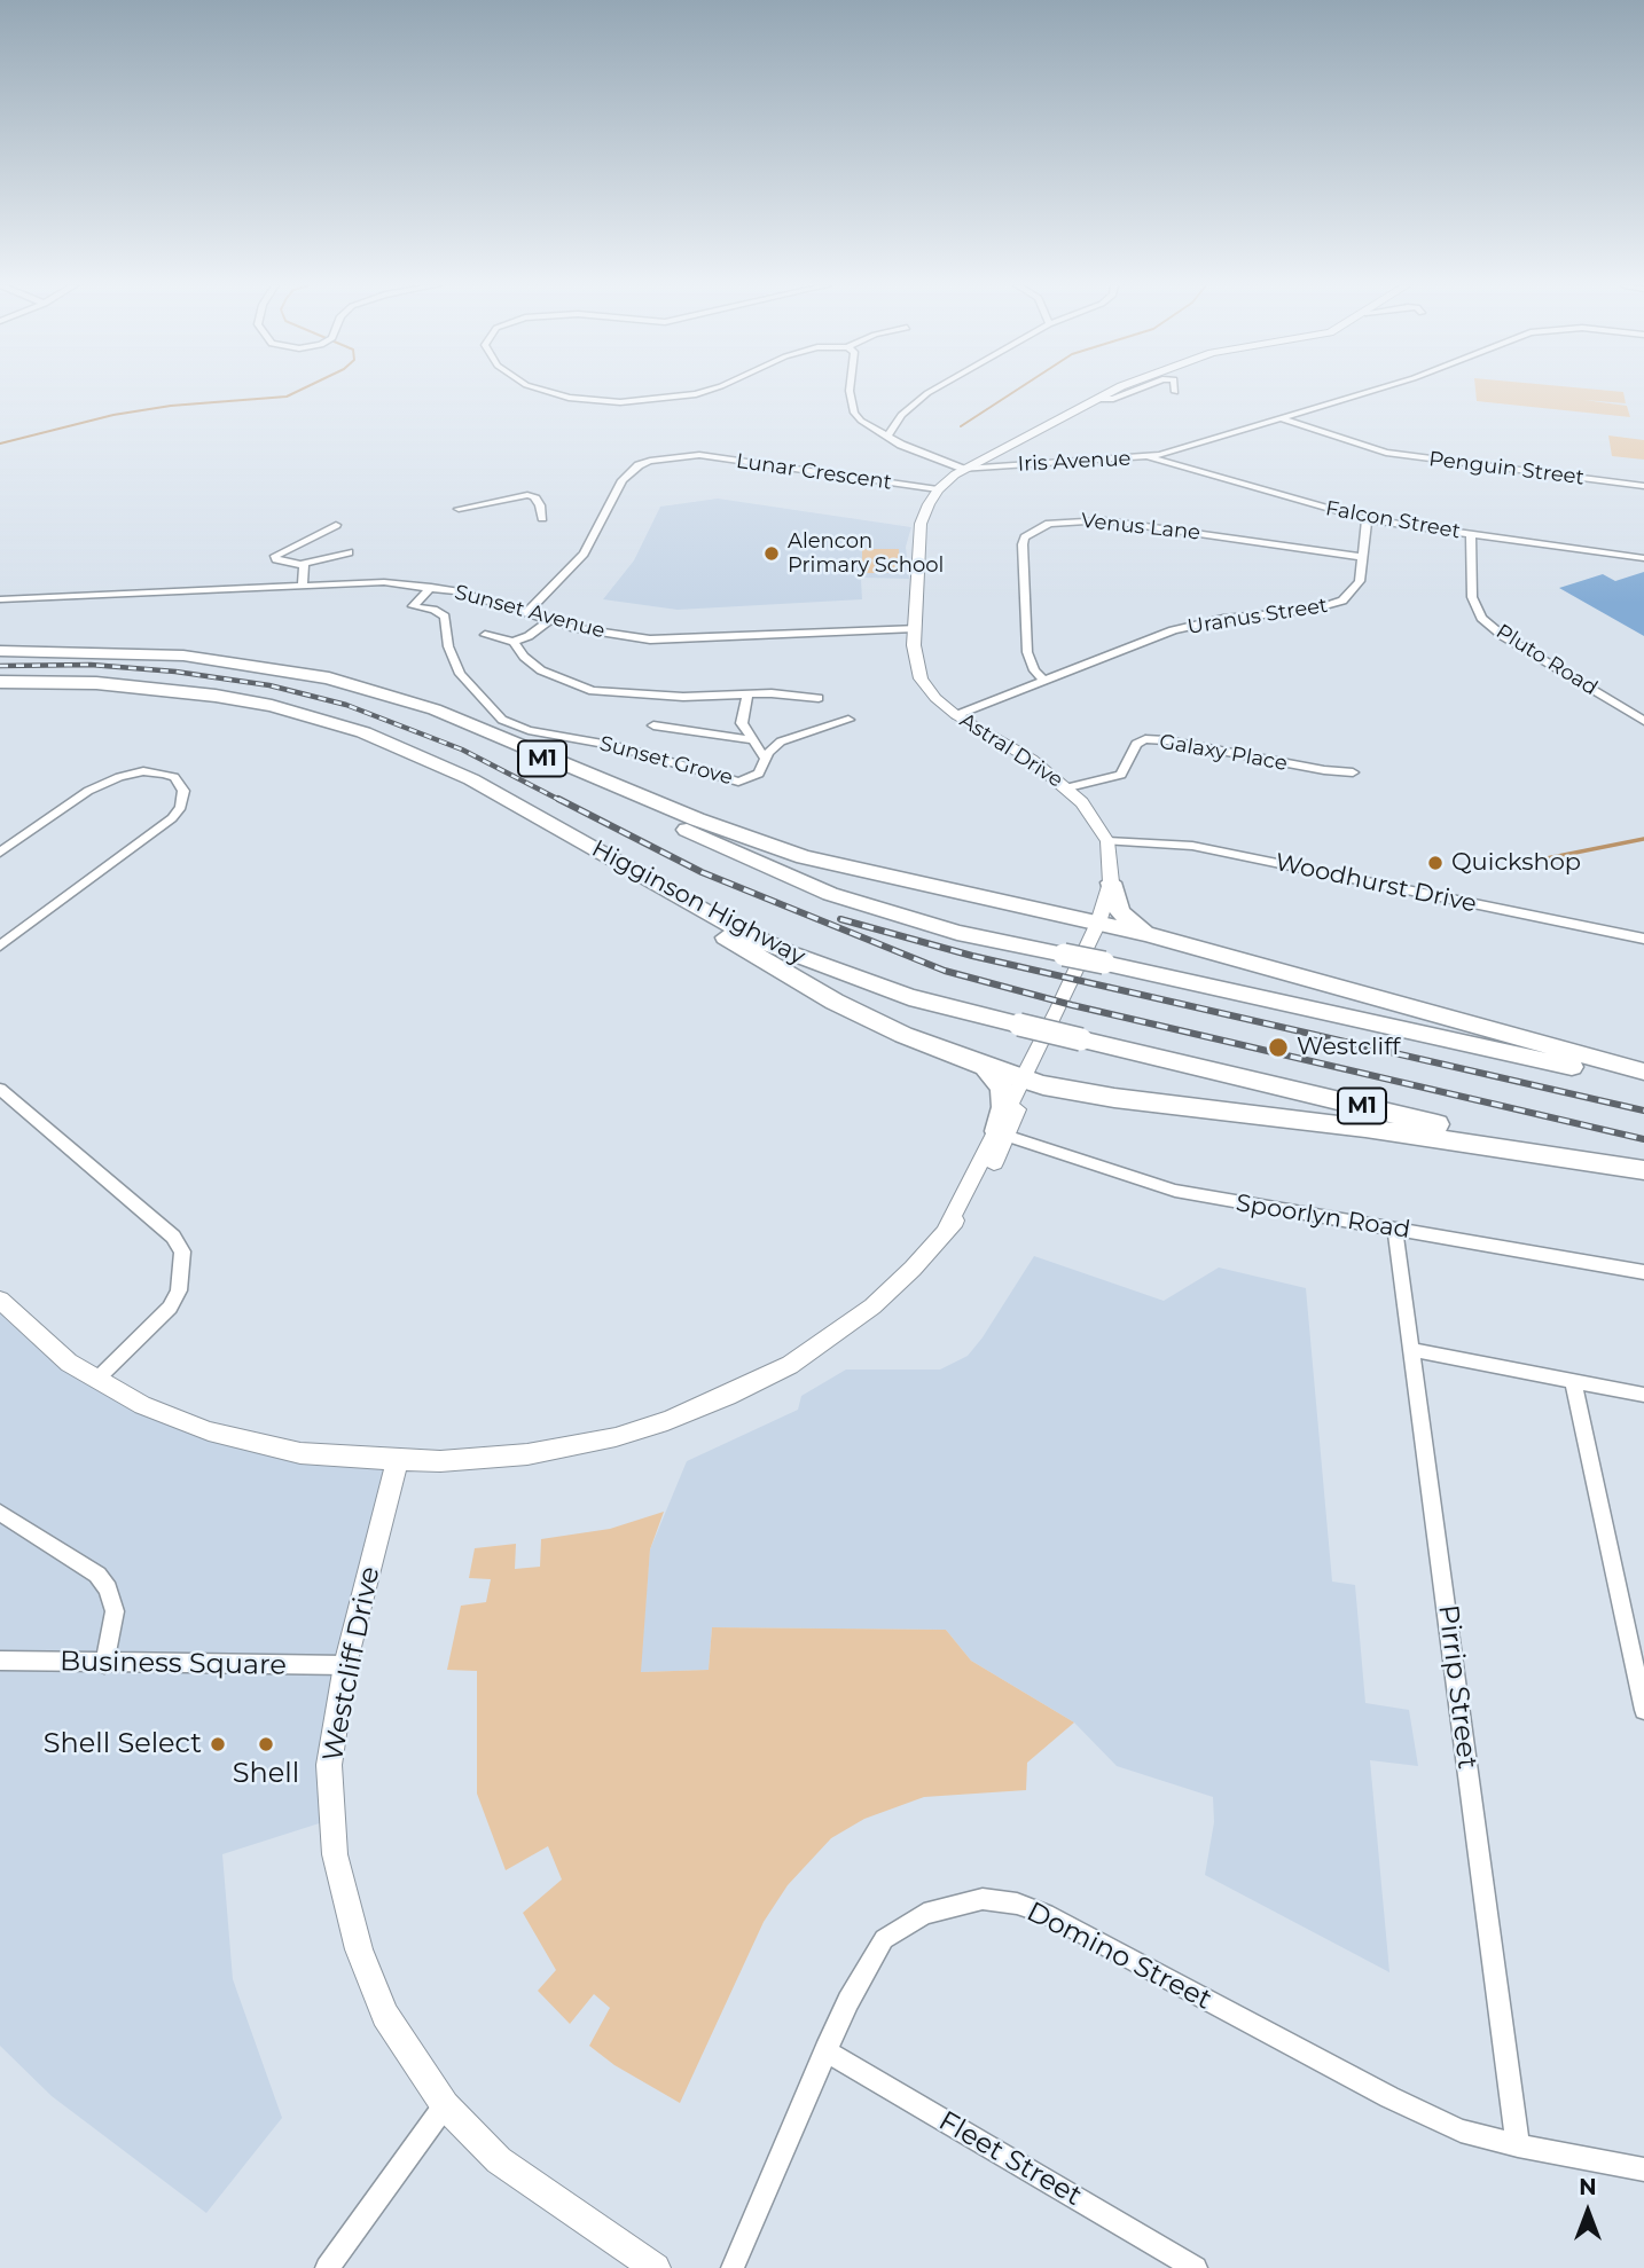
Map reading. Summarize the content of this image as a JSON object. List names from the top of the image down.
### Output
{
  "streets": {
    "highway": ["M1", "Higginson Highway"],
    "street": [
      "Iris Avenue",
      "Penguin Street",
      "Lunar Crescent",
      "Falcon Street",
      "Venus Lane",
      "Sunset Avenue",
      "Uranus Street",
      "Pluto Road",
      "Astral Drive",
      "Galaxy Place",
      "Sunset Grove",
      "Woodhurst Drive",
      "Spoorlyn Road",
      "Business Square",
      "Westcliff Drive",
      "Pirrip Street",
      "Domino Street",
      "Fleet Street"
    ]
  },
  "crossings": [
    ["Iris Avenue", "Penguin Street"],
    ["Iris Avenue", "Falcon Street"],
    ["Iris Avenue", "Astral Drive"],
    ["Lunar Crescent", "Sunset Avenue"],
    ["Lunar Crescent", "Astral Drive"],
    ["Falcon Street", "Uranus Street"],
    ["Falcon Street", "Pluto Road"],
    ["Venus Lane", "Uranus Street"],
    ["Sunset Avenue", "Astral Drive"],
    ["Sunset Avenue", "Sunset Grove"],
    ["Uranus Street", "Astral Drive"],
    ["Astral Drive", "Galaxy Place"],
    ["Astral Drive", "Woodhurst Drive"],
    ["Astral Drive", "Spoorlyn Road"],
    ["Spoorlyn Road", "Pirrip Street"],
    ["Business Square", "Westcliff Drive"],
    ["Pirrip Street", "Domino Street"],
    ["Domino Street", "Fleet Street"]
  ],
  "places": [
    "Alencon Primary School",
    "Quickshop",
    "Westcliff",
    "Shell Select",
    "Shell"
  ],
  "north": "top"
}
